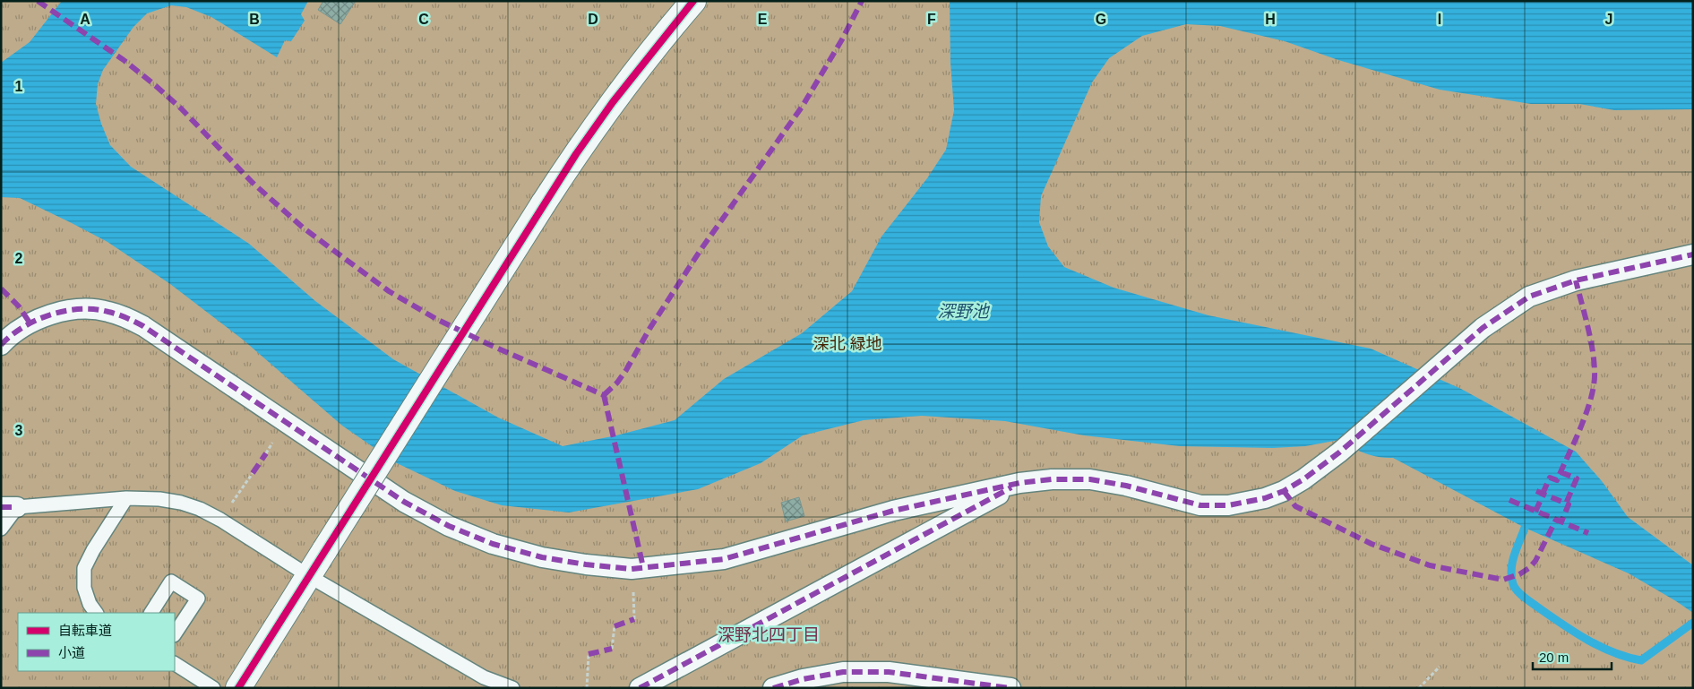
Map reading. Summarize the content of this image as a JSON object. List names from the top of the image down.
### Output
{
  "districts": ["深野北四丁目"],
  "water": ["深野池"],
  "parks": ["深北 緑地"],
  "legend": ["自転車道", "小道"],
  "scale_bar": "20 m",
  "grid": {
    "columns": [
      "A",
      "B",
      "C",
      "D",
      "E",
      "F",
      "G",
      "H",
      "I",
      "J"
    ],
    "rows": ["1", "2", "3"]
  }
}
